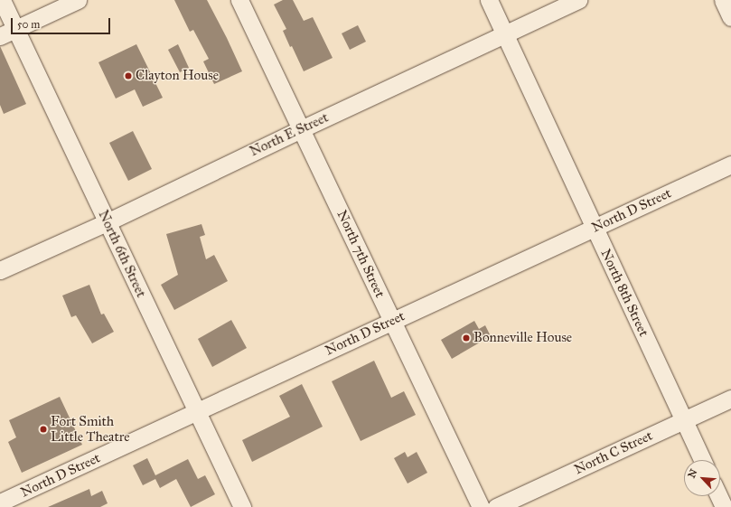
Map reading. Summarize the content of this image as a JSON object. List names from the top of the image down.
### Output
{
  "streets": {
    "street": [
      "North E Street",
      "North D Street",
      "North 6th Street",
      "North 7th Street",
      "North 8th Street",
      "North C Street"
    ]
  },
  "crossings": [
    ["North E Street", "North 6th Street"],
    ["North E Street", "North 7th Street"],
    ["North E Street", "North 8th Street"],
    ["North D Street", "North 6th Street"],
    ["North D Street", "North 7th Street"],
    ["North D Street", "North 8th Street"],
    ["North 8th Street", "North C Street"]
  ],
  "places": ["Clayton House", "Bonneville House", "Fort Smith Little Theatre"],
  "scale_bar": "50 m",
  "north": "top left"
}
